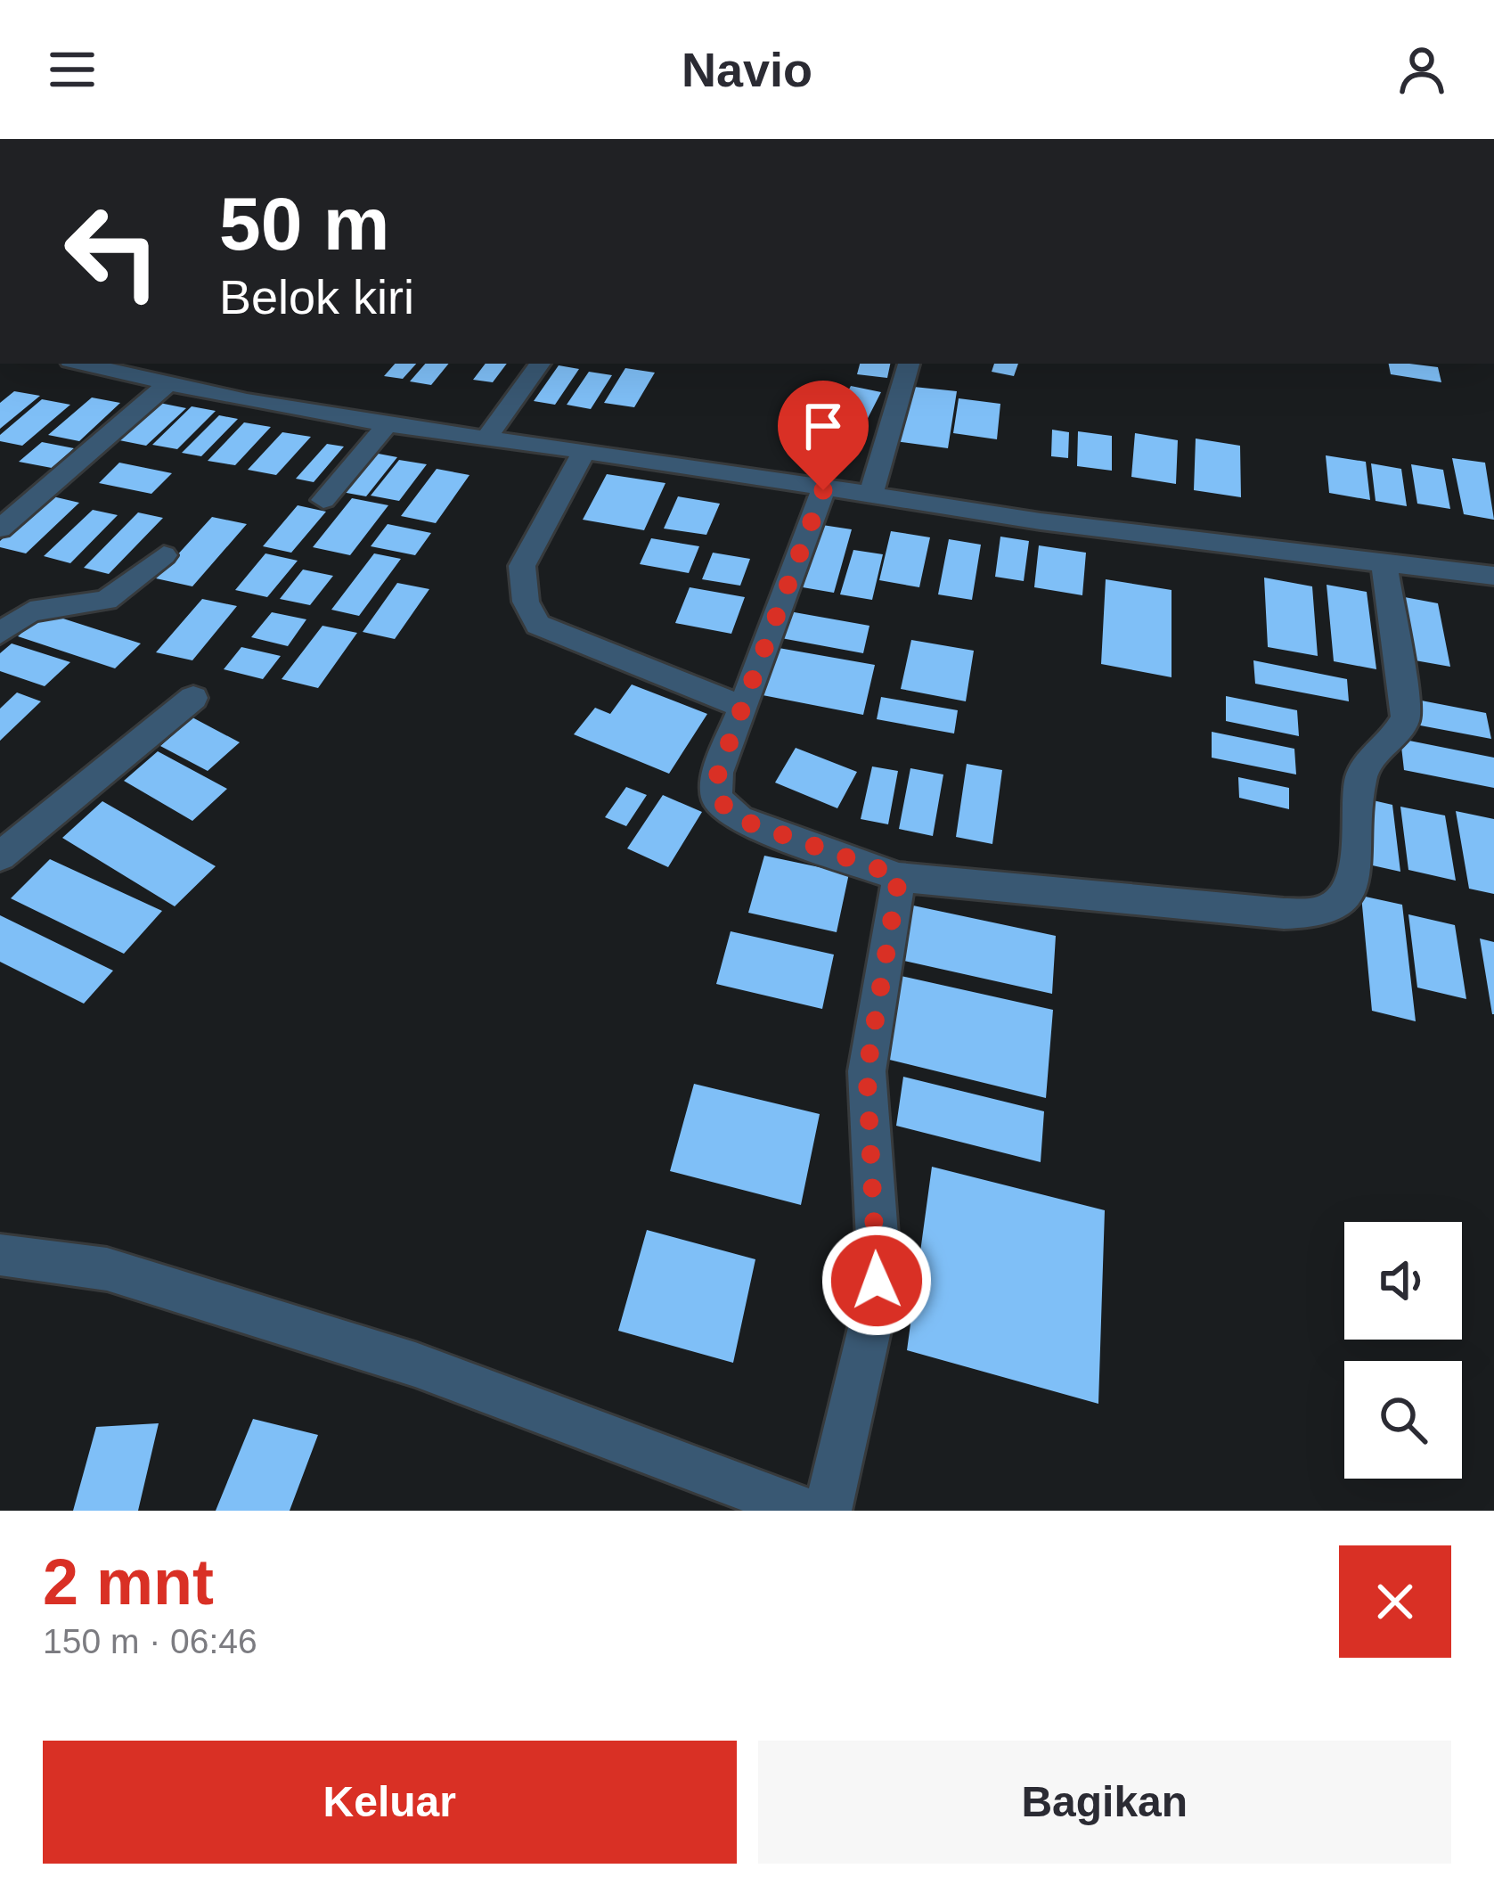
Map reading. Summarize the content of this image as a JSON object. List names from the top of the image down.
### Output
{
  "page": {
    "header": "Navio",
    "turn": ["50 m", "Belok kiri"],
    "heading": ["2 mnt", "150 m · 06:46"],
    "buttons": ["Keluar", "Bagikan"]
  }
}
